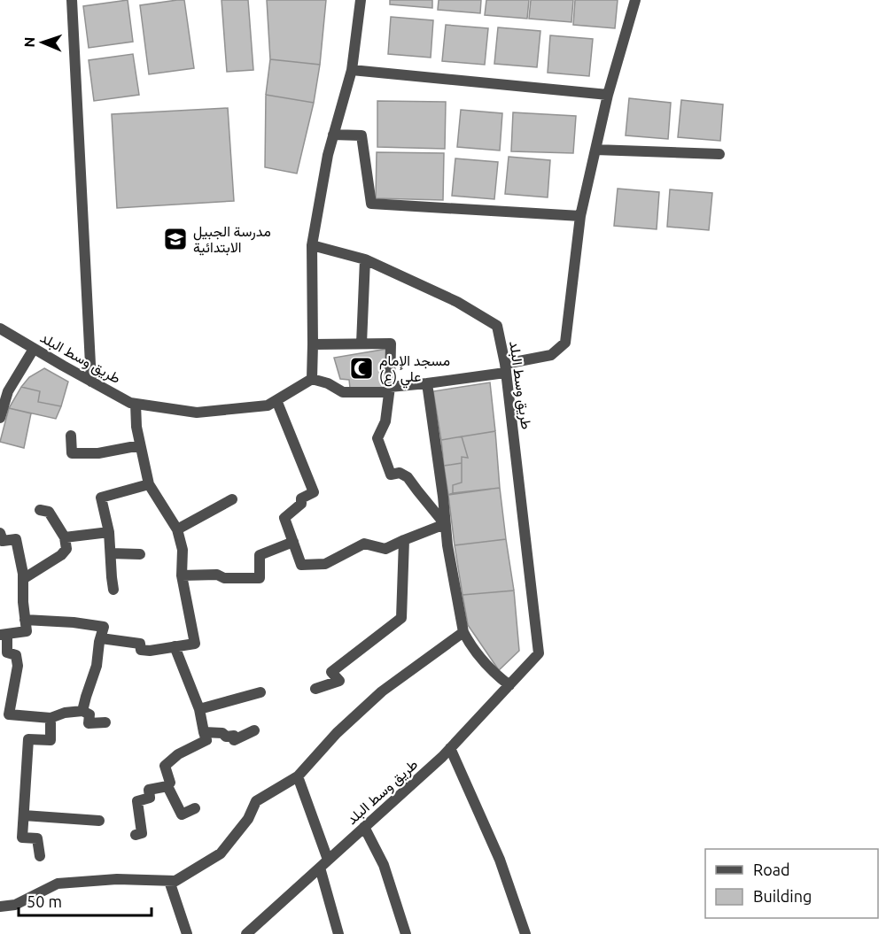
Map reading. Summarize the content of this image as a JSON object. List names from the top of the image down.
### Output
{
  "streets": {
    "street": ["طريق وسط البلد"]
  },
  "places": {
    "school or university": ["مدرسة الجبيل الابتدائية"],
    "mosque": ["مسجد الإمام علي (ع)"]
  },
  "legend": ["Road", "Building"],
  "scale_bar": "50 m",
  "north": "left"
}
